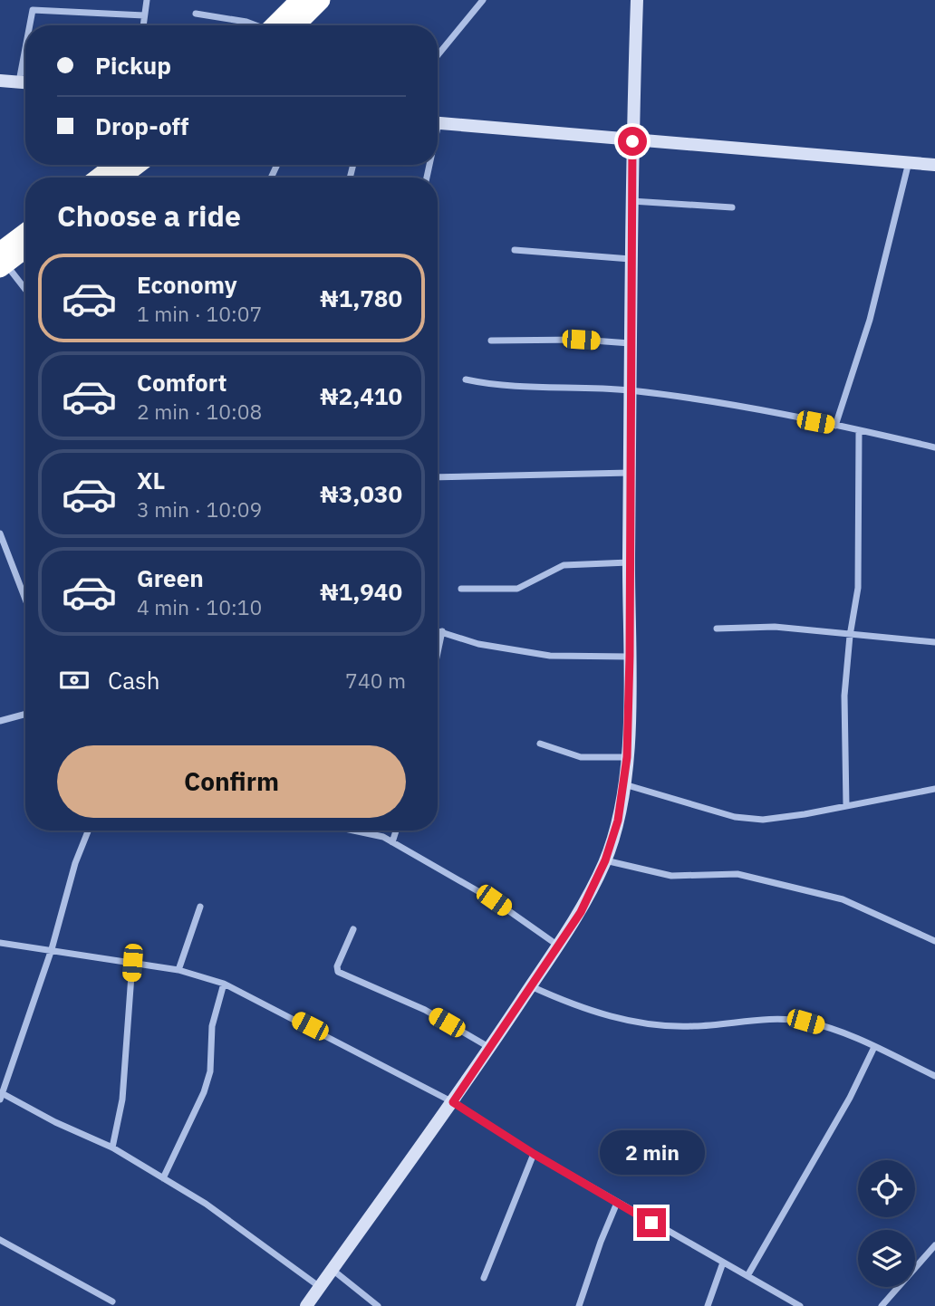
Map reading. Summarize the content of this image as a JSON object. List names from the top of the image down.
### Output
{
  "page": {
    "banner": ["Pickup", "Drop-off"],
    "heading": "Choose a ride",
    "list": [
      {
        "name": "Economy",
        "note": "1 min · 10:07",
        "value": "₦1,780"
      },
      {
        "name": "Comfort",
        "note": "2 min · 10:08",
        "value": "₦2,410"
      },
      {
        "name": "XL",
        "note": "3 min · 10:09",
        "value": "₦3,030"
      },
      {
        "name": "Green",
        "note": "4 min · 10:10",
        "value": "₦1,940"
      }
    ],
    "pay": ["Cash", "740 m"],
    "buttons": "Confirm",
    "bubble": "2 min"
  }
}
